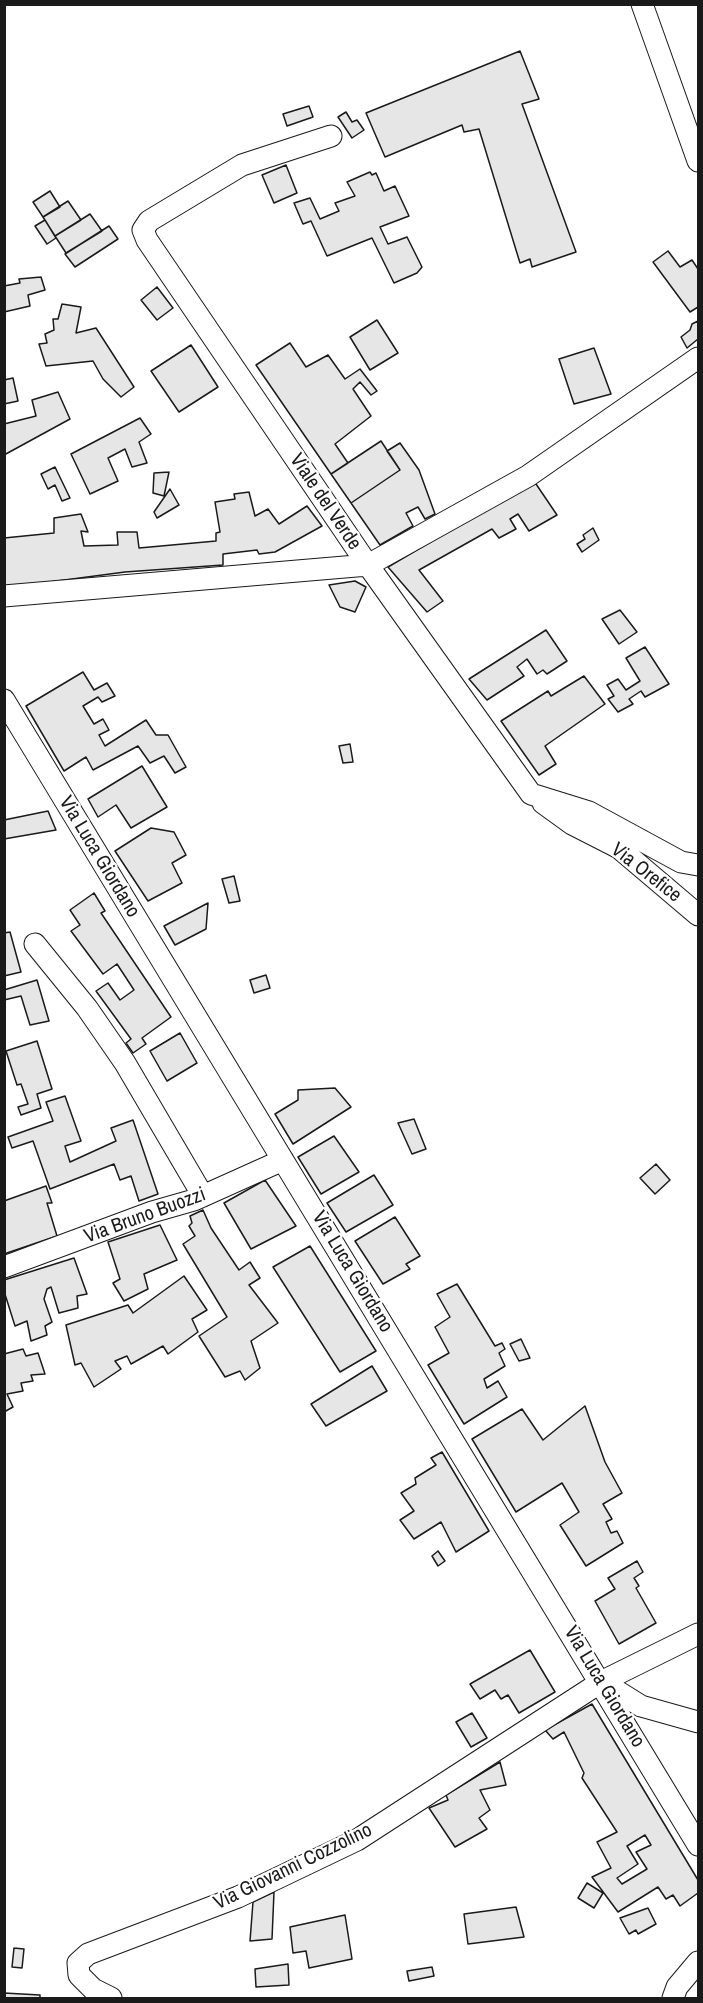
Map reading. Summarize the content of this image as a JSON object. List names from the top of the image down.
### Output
{
  "streets": {
    "street": [
      "Viale del Verde",
      "Via Luca Giordano",
      "Via Orefice",
      "Via Bruno Buozzi",
      "Via Giovanni Cozzolino"
    ]
  },
  "crossings": [
    ["Viale del Verde", "Via Orefice"],
    ["Via Luca Giordano", "Via Bruno Buozzi"],
    ["Via Luca Giordano", "Via Giovanni Cozzolino"]
  ]
}
